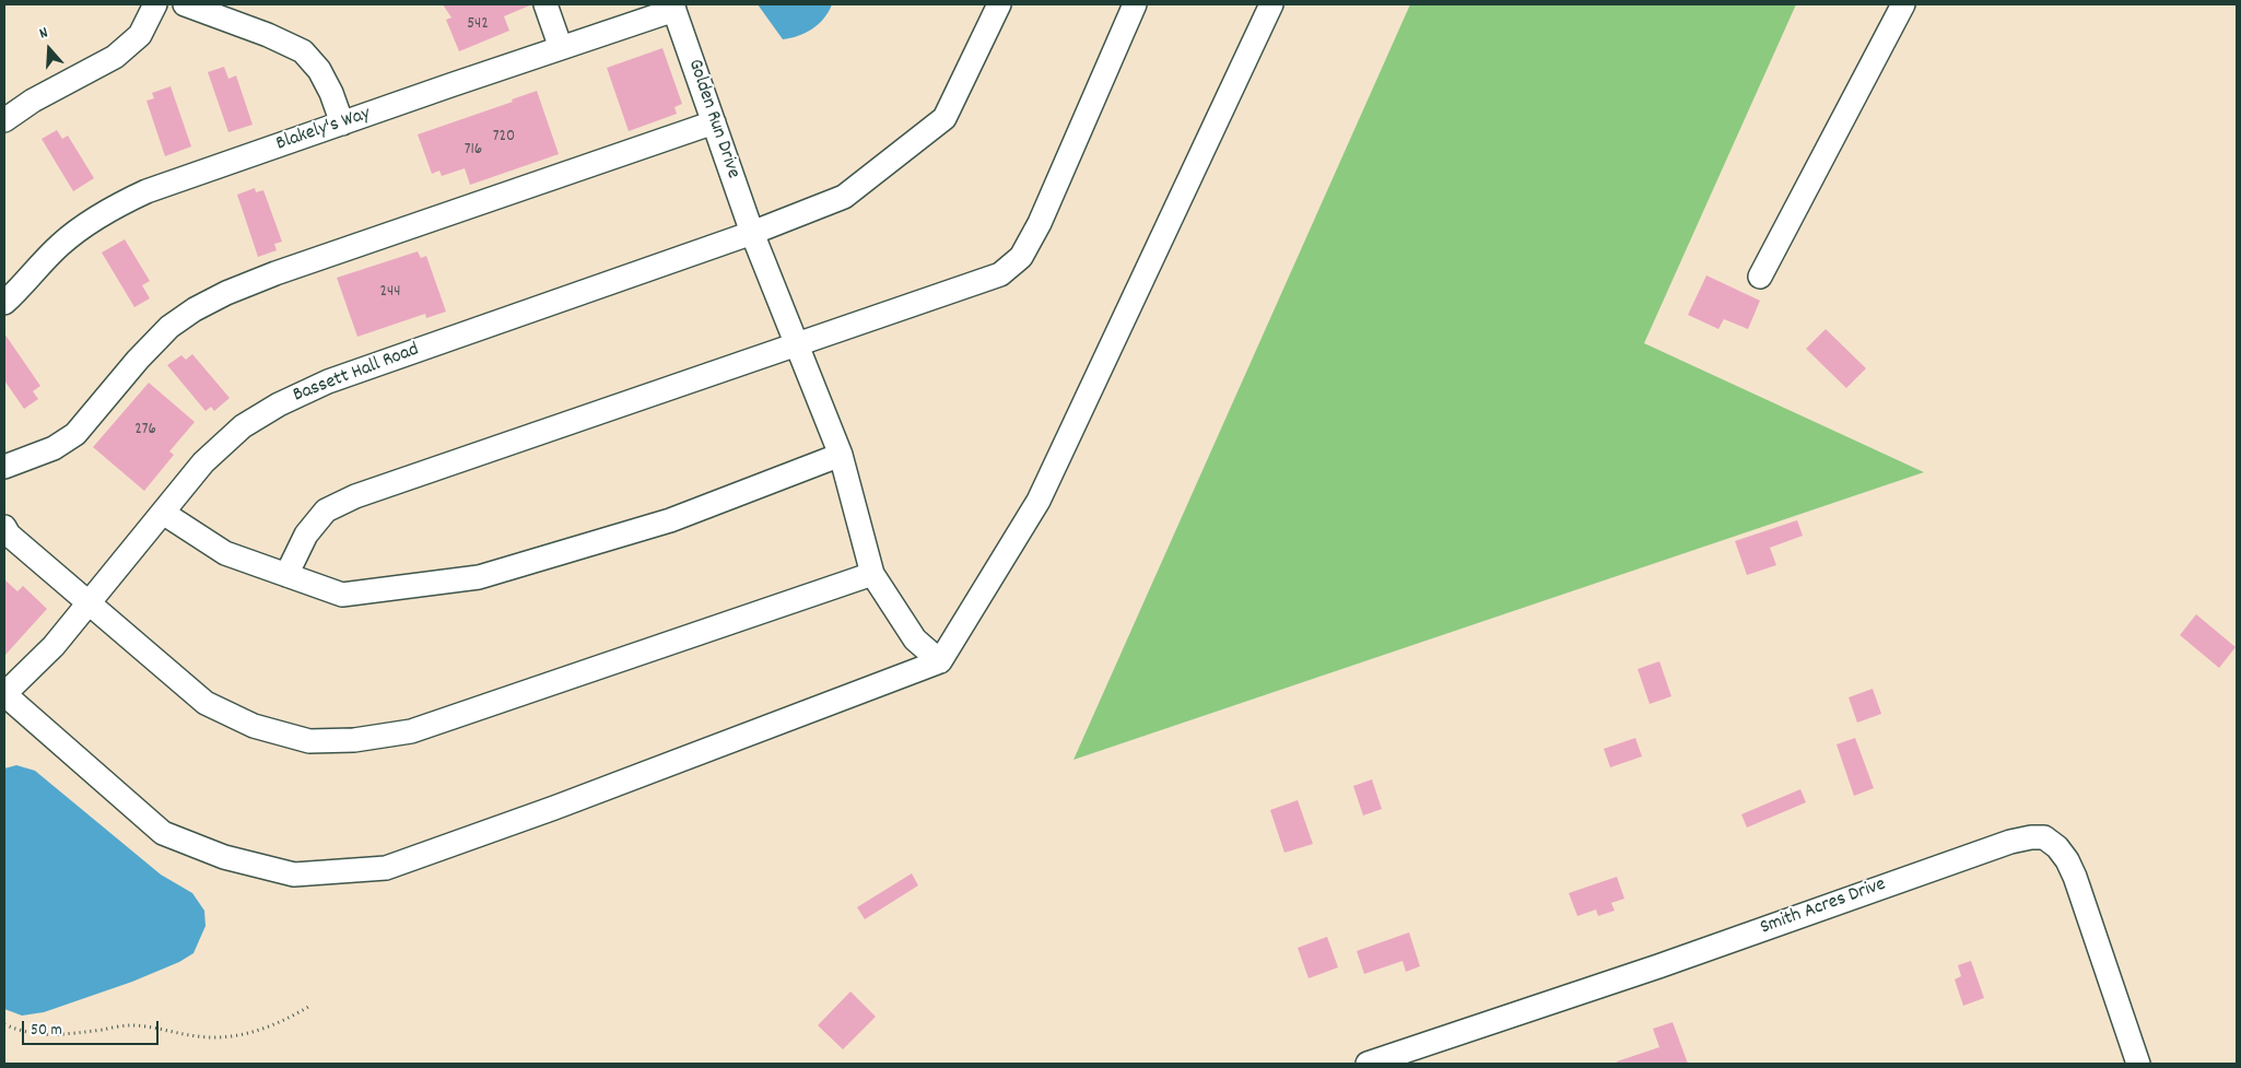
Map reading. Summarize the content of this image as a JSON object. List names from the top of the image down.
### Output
{
  "streets": {
    "street": [
      "Golden Run Drive",
      "Blakely's Way",
      "Bassett Hall Road",
      "Smith Acres Drive"
    ]
  },
  "crossings": [
    ["Golden Run Drive", "Blakely's Way"],
    ["Golden Run Drive", "Bassett Hall Road"]
  ],
  "house_numbers": [
    "542",
    "720",
    "716",
    "244",
    "276"
  ],
  "scale_bar": "50 m",
  "north": "top"
}
